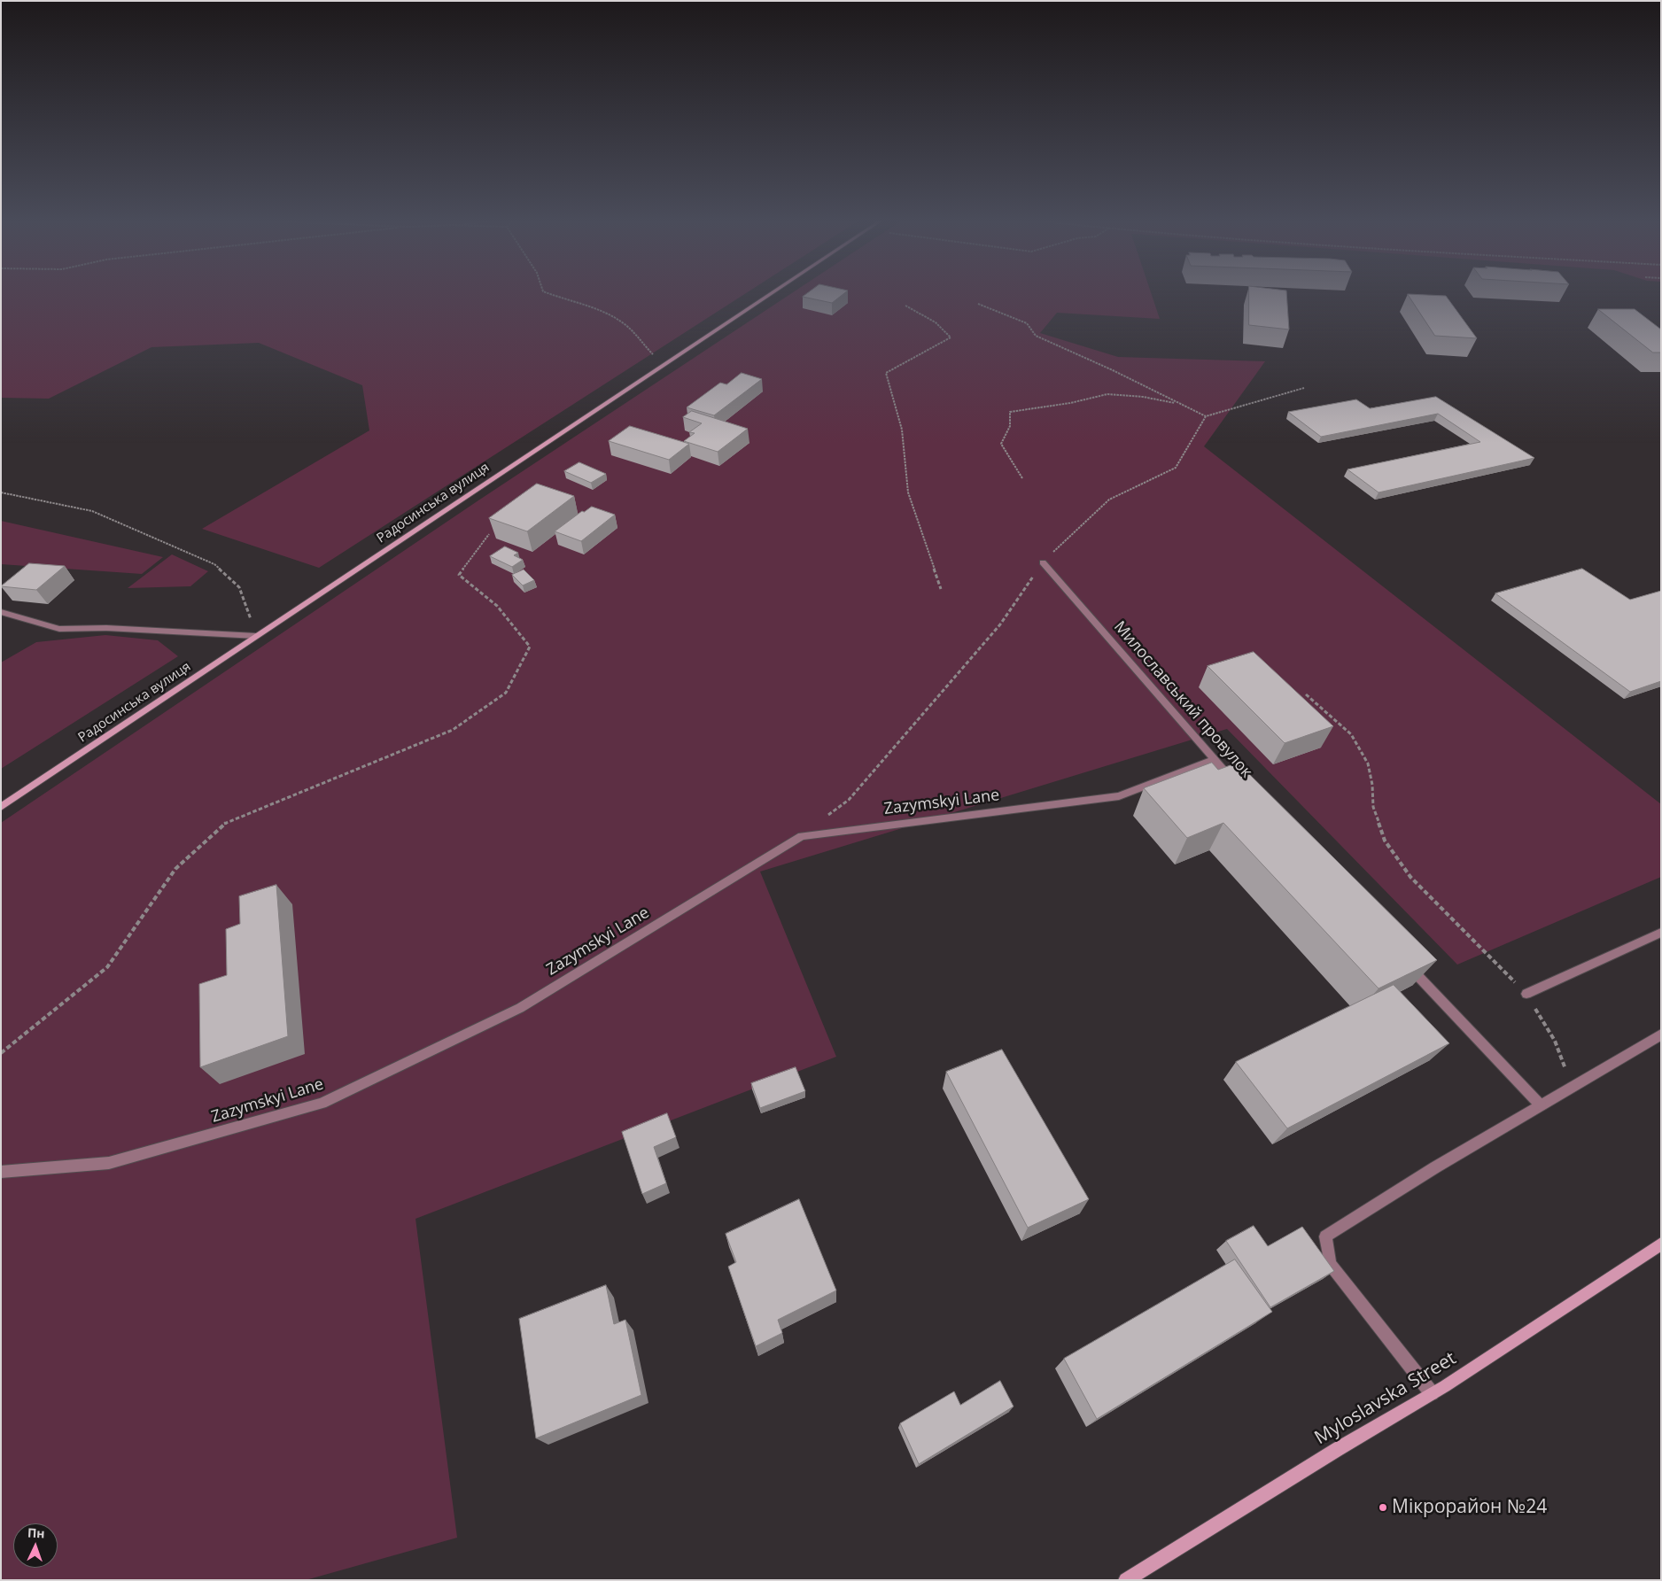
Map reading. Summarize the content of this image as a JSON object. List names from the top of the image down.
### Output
{
  "streets": {
    "main road": ["Радосинська вулиця", "Myloslavska Street"],
    "street": ["Милославський провулок", "Zazymskyi Lane"]
  },
  "crossings": [
    ["Милославський провулок", "Zazymskyi Lane"]
  ],
  "places": ["Мікрорайон №24"],
  "north": "top"
}
